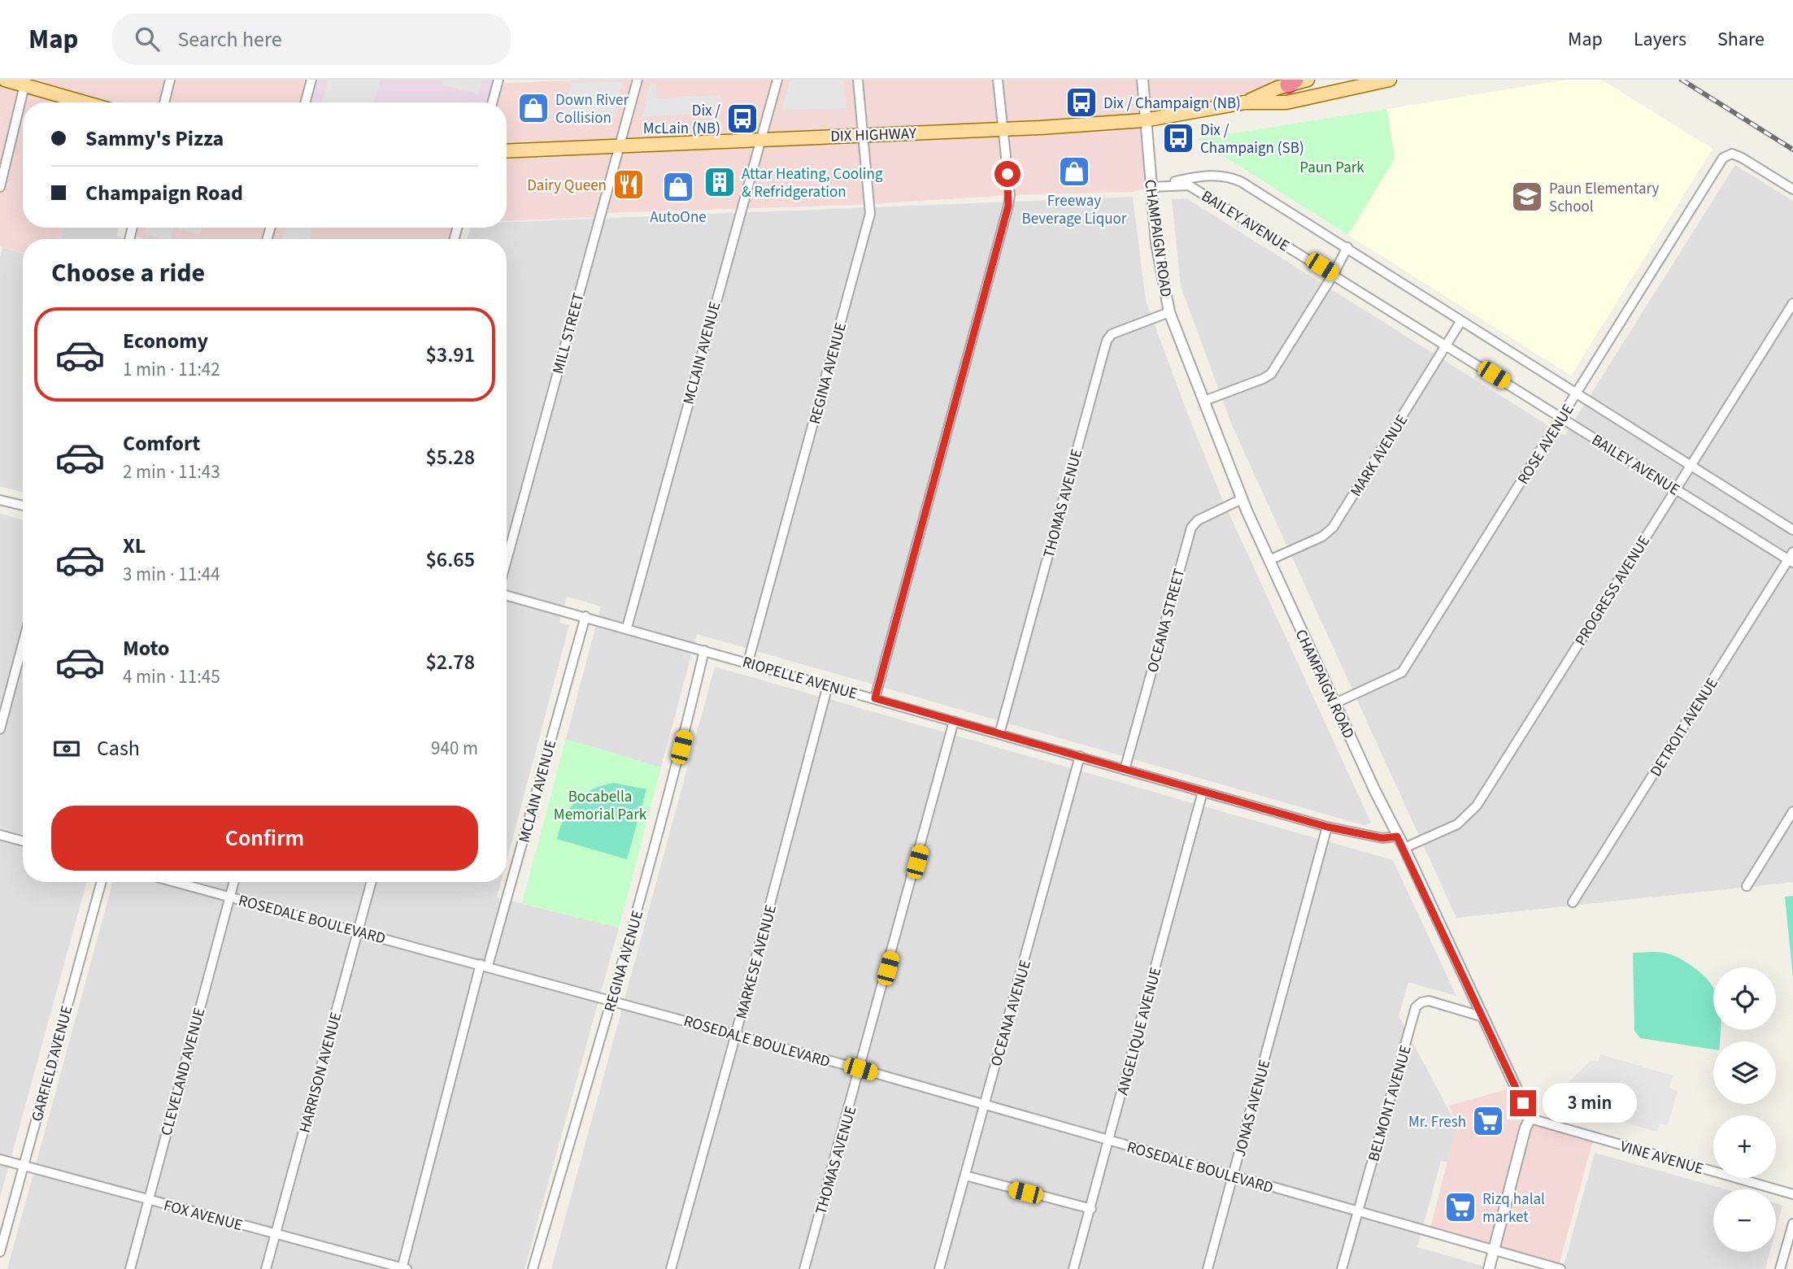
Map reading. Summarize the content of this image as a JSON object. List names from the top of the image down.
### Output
{
  "streets": {
    "main road": ["DIX HIGHWAY"],
    "street": [
      "BAILEY AVENUE",
      "CHAMPAIGN ROAD",
      "MILL STREET",
      "MCLAIN AVENUE",
      "REGINA AVENUE",
      "ROSE AVENUE",
      "MARK AVENUE",
      "THOMAS AVENUE",
      "PROGRESS AVENUE",
      "OCEANA STREET",
      "RIOPELLE AVENUE",
      "DETROIT AVENUE",
      "ROSEDALE BOULEVARD",
      "MARKESE AVENUE",
      "OCEANA AVENUE",
      "ANGELIQUE AVENUE",
      "GARFIELD AVENUE",
      "CLEVELAND AVENUE",
      "HARRISON AVENUE",
      "BELMONT AVENUE",
      "JONAS AVENUE",
      "VINE AVENUE",
      "FOX AVENUE"
    ]
  },
  "crossings": [
    ["DIX HIGHWAY", "CHAMPAIGN ROAD"],
    ["DIX HIGHWAY", "MILL STREET"],
    ["DIX HIGHWAY", "MCLAIN AVENUE"],
    ["DIX HIGHWAY", "REGINA AVENUE"],
    ["BAILEY AVENUE", "CHAMPAIGN ROAD"],
    ["BAILEY AVENUE", "ROSE AVENUE"],
    ["BAILEY AVENUE", "MARK AVENUE"],
    ["BAILEY AVENUE", "PROGRESS AVENUE"],
    ["BAILEY AVENUE", "DETROIT AVENUE"],
    ["CHAMPAIGN ROAD", "ROSE AVENUE"],
    ["CHAMPAIGN ROAD", "MARK AVENUE"],
    ["CHAMPAIGN ROAD", "THOMAS AVENUE"],
    ["CHAMPAIGN ROAD", "PROGRESS AVENUE"],
    ["CHAMPAIGN ROAD", "OCEANA STREET"],
    ["CHAMPAIGN ROAD", "RIOPELLE AVENUE"],
    ["CHAMPAIGN ROAD", "BELMONT AVENUE"],
    ["CHAMPAIGN ROAD", "VINE AVENUE"],
    ["MCLAIN AVENUE", "RIOPELLE AVENUE"],
    ["MCLAIN AVENUE", "ROSEDALE BOULEVARD"],
    ["MCLAIN AVENUE", "FOX AVENUE"],
    ["REGINA AVENUE", "RIOPELLE AVENUE"],
    ["REGINA AVENUE", "ROSEDALE BOULEVARD"],
    ["THOMAS AVENUE", "RIOPELLE AVENUE"],
    ["THOMAS AVENUE", "ROSEDALE BOULEVARD"],
    ["OCEANA STREET", "RIOPELLE AVENUE"],
    ["RIOPELLE AVENUE", "MARKESE AVENUE"],
    ["RIOPELLE AVENUE", "OCEANA AVENUE"],
    ["RIOPELLE AVENUE", "ANGELIQUE AVENUE"],
    ["RIOPELLE AVENUE", "JONAS AVENUE"],
    ["ROSEDALE BOULEVARD", "MARKESE AVENUE"],
    ["ROSEDALE BOULEVARD", "OCEANA AVENUE"],
    ["ROSEDALE BOULEVARD", "ANGELIQUE AVENUE"],
    ["ROSEDALE BOULEVARD", "CLEVELAND AVENUE"],
    ["ROSEDALE BOULEVARD", "HARRISON AVENUE"],
    ["ROSEDALE BOULEVARD", "BELMONT AVENUE"],
    ["ROSEDALE BOULEVARD", "JONAS AVENUE"],
    ["GARFIELD AVENUE", "FOX AVENUE"],
    ["CLEVELAND AVENUE", "FOX AVENUE"],
    ["HARRISON AVENUE", "FOX AVENUE"]
  ],
  "parks": ["Paun Park", "Bocabella Memorial Park"],
  "places": {
    "bus stop": ["Dix / Champaign (NB)", "Dix / McLain (NB)", "Dix / Champaign (SB)"],
    "shop": ["Down River Collision", "Freeway Beverage Liquor", "AutoOne"],
    "building": ["Attar Heating, Cooling & Refridgeration"],
    "restaurant": ["Dairy Queen"],
    "school or university": ["Paun Elementary School"],
    "supermarket": ["Mr. Fresh", "Rizq halal market"]
  },
  "page": {
    "header": "Map",
    "search": "Search here",
    "nav": ["Map", "Layers", "Share"],
    "banner": ["Sammy's Pizza", "Champaign Road"],
    "heading": "Choose a ride",
    "list": [
      {
        "name": "Economy",
        "note": "1 min · 11:42",
        "value": "$3.91"
      },
      {
        "name": "Comfort",
        "note": "2 min · 11:43",
        "value": "$5.28"
      },
      {
        "name": "XL",
        "note": "3 min · 11:44",
        "value": "$6.65"
      },
      {
        "name": "Moto",
        "note": "4 min · 11:45",
        "value": "$2.78"
      }
    ],
    "pay": ["Cash", "940 m"],
    "buttons": "Confirm",
    "map_buttons": ["+", "−"],
    "bubble": "3 min"
  }
}
